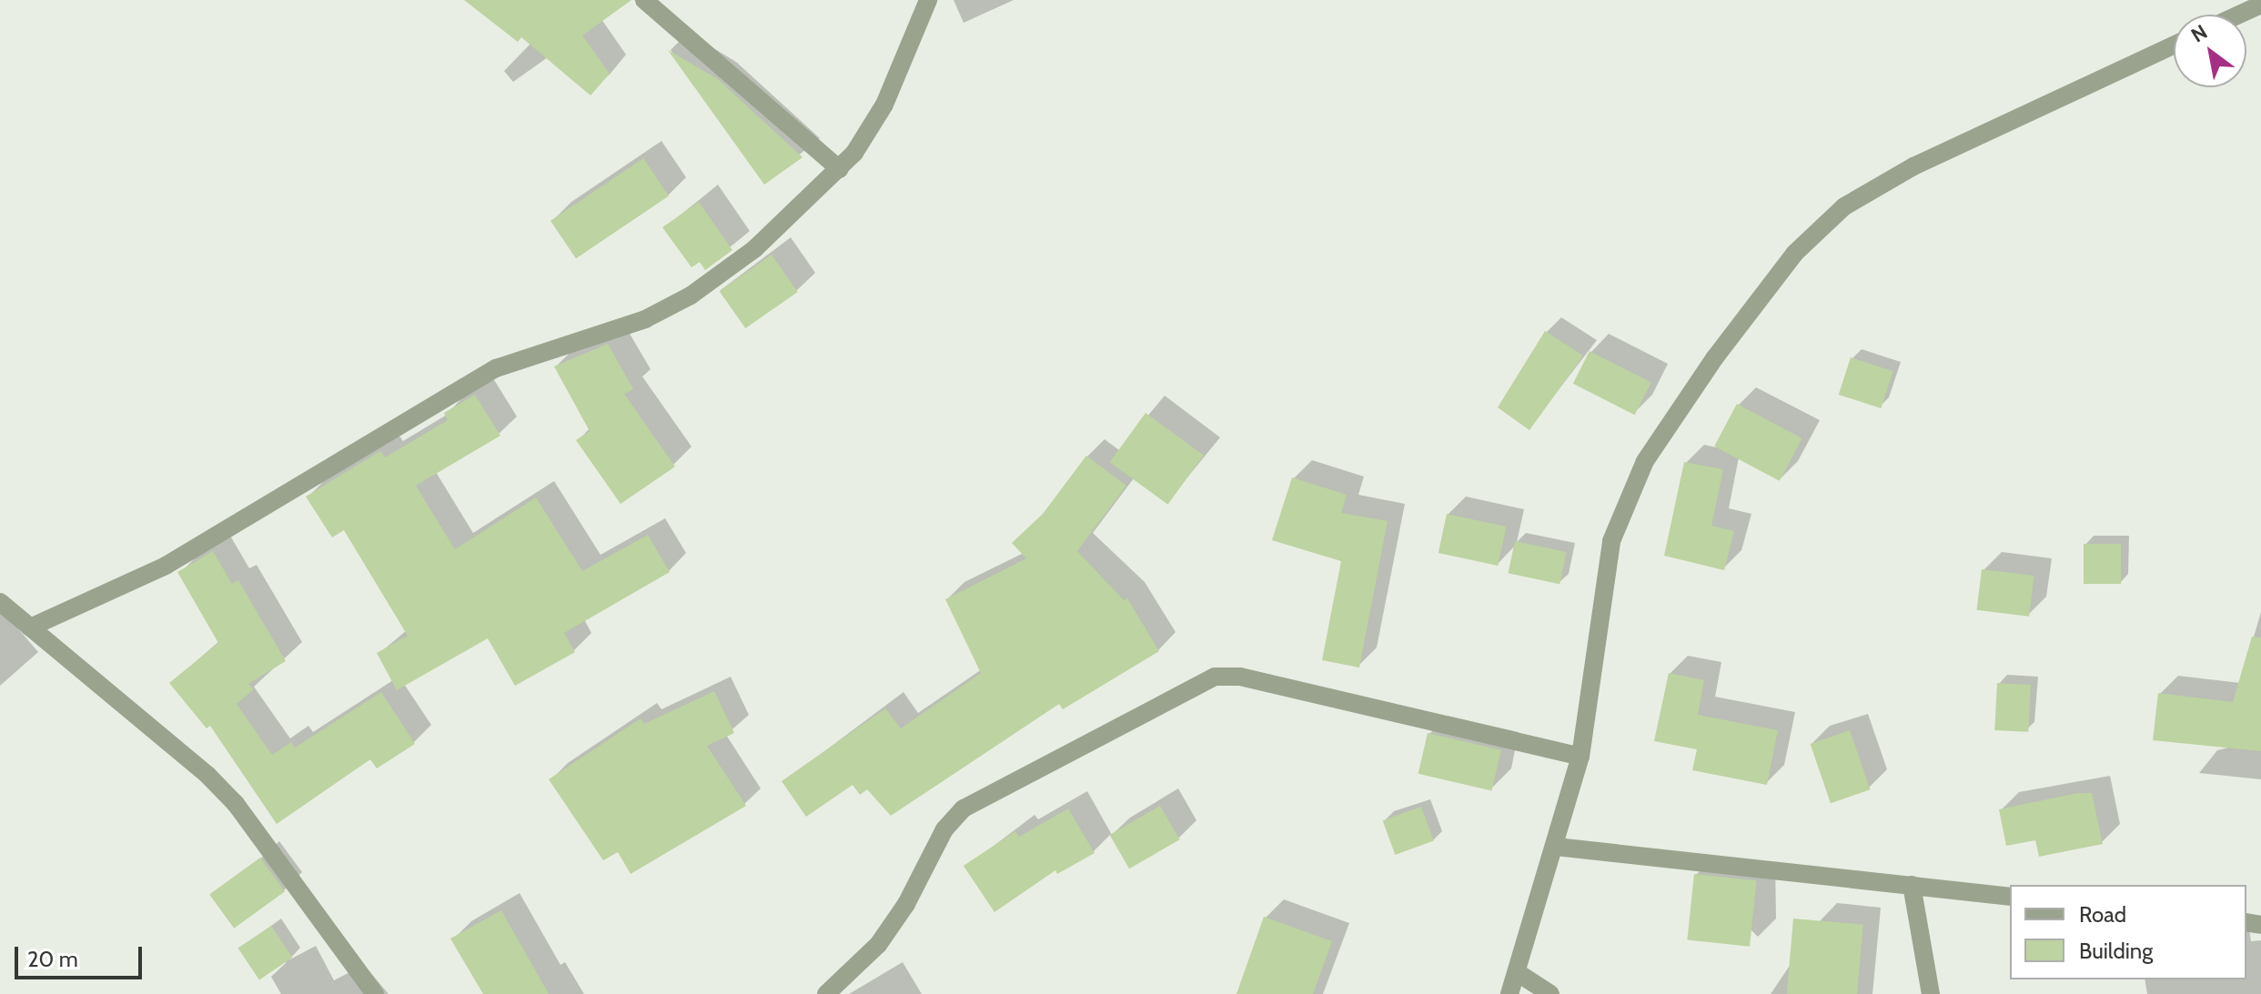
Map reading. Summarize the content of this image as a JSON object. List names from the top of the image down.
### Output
{
  "legend": ["Road", "Building"],
  "scale_bar": "20 m",
  "north": "top left"
}
